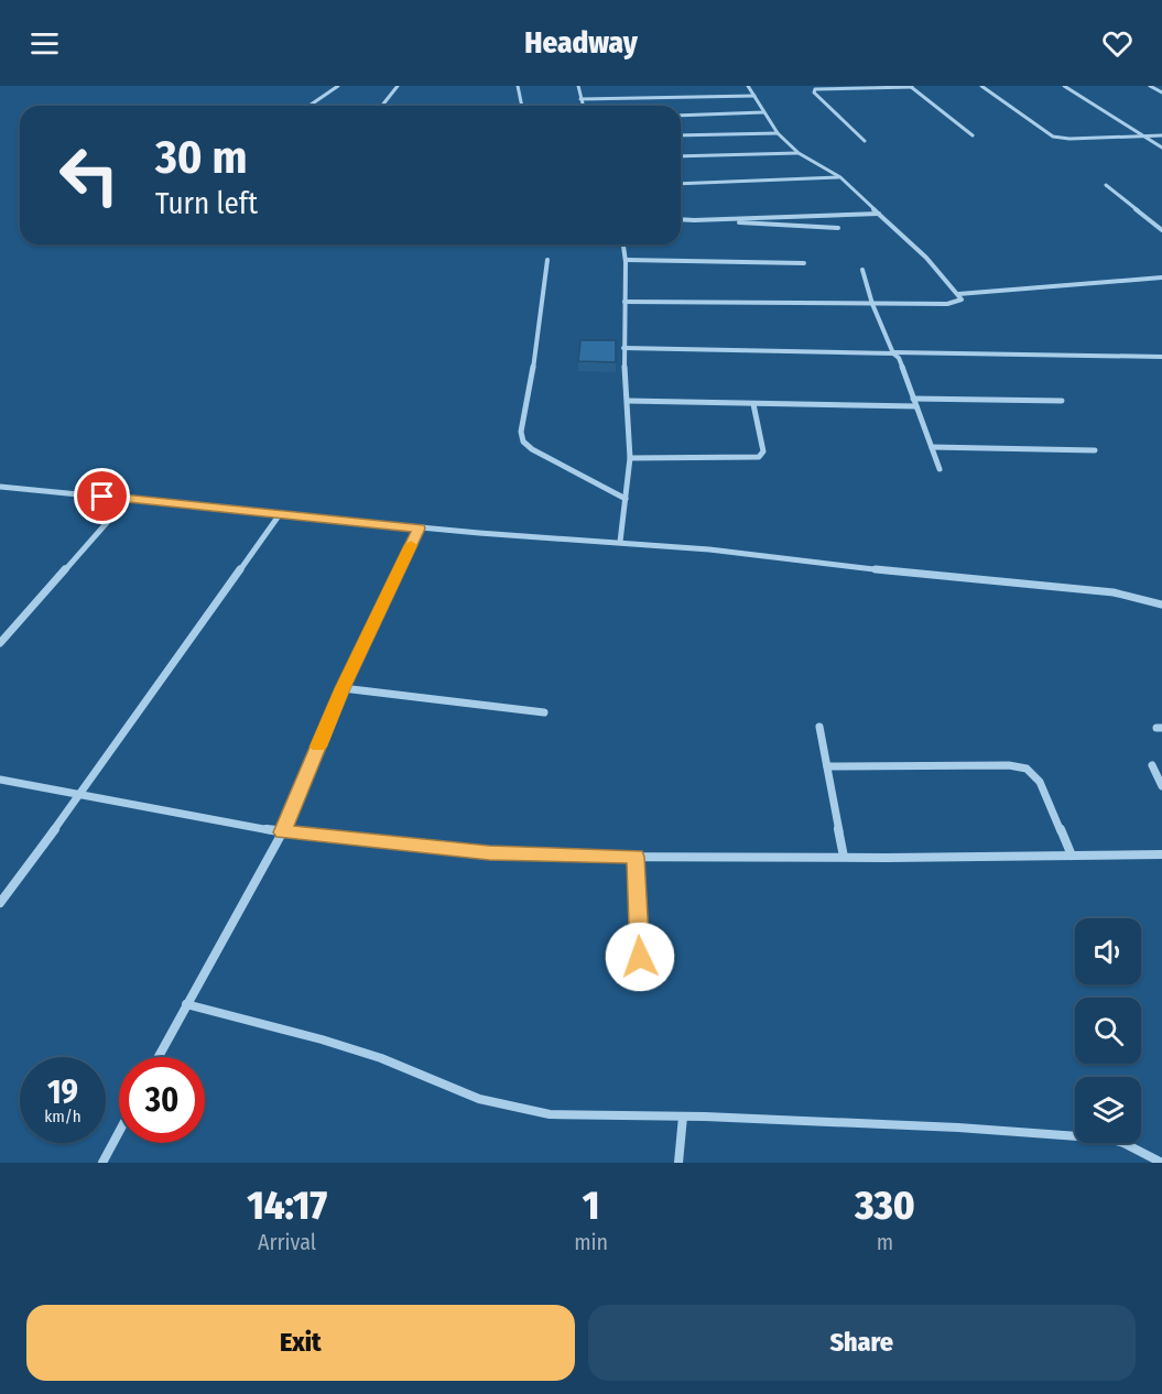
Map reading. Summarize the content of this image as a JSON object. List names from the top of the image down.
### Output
{
  "page": {
    "header": "Headway",
    "turn": ["30 m", "Turn left"],
    "speed": "19 km/h",
    "limit": "30",
    "eta": [
      "14:17",
      "Arrival",
      "1",
      "min",
      "330",
      "m"
    ],
    "buttons": ["Exit", "Share"]
  }
}
